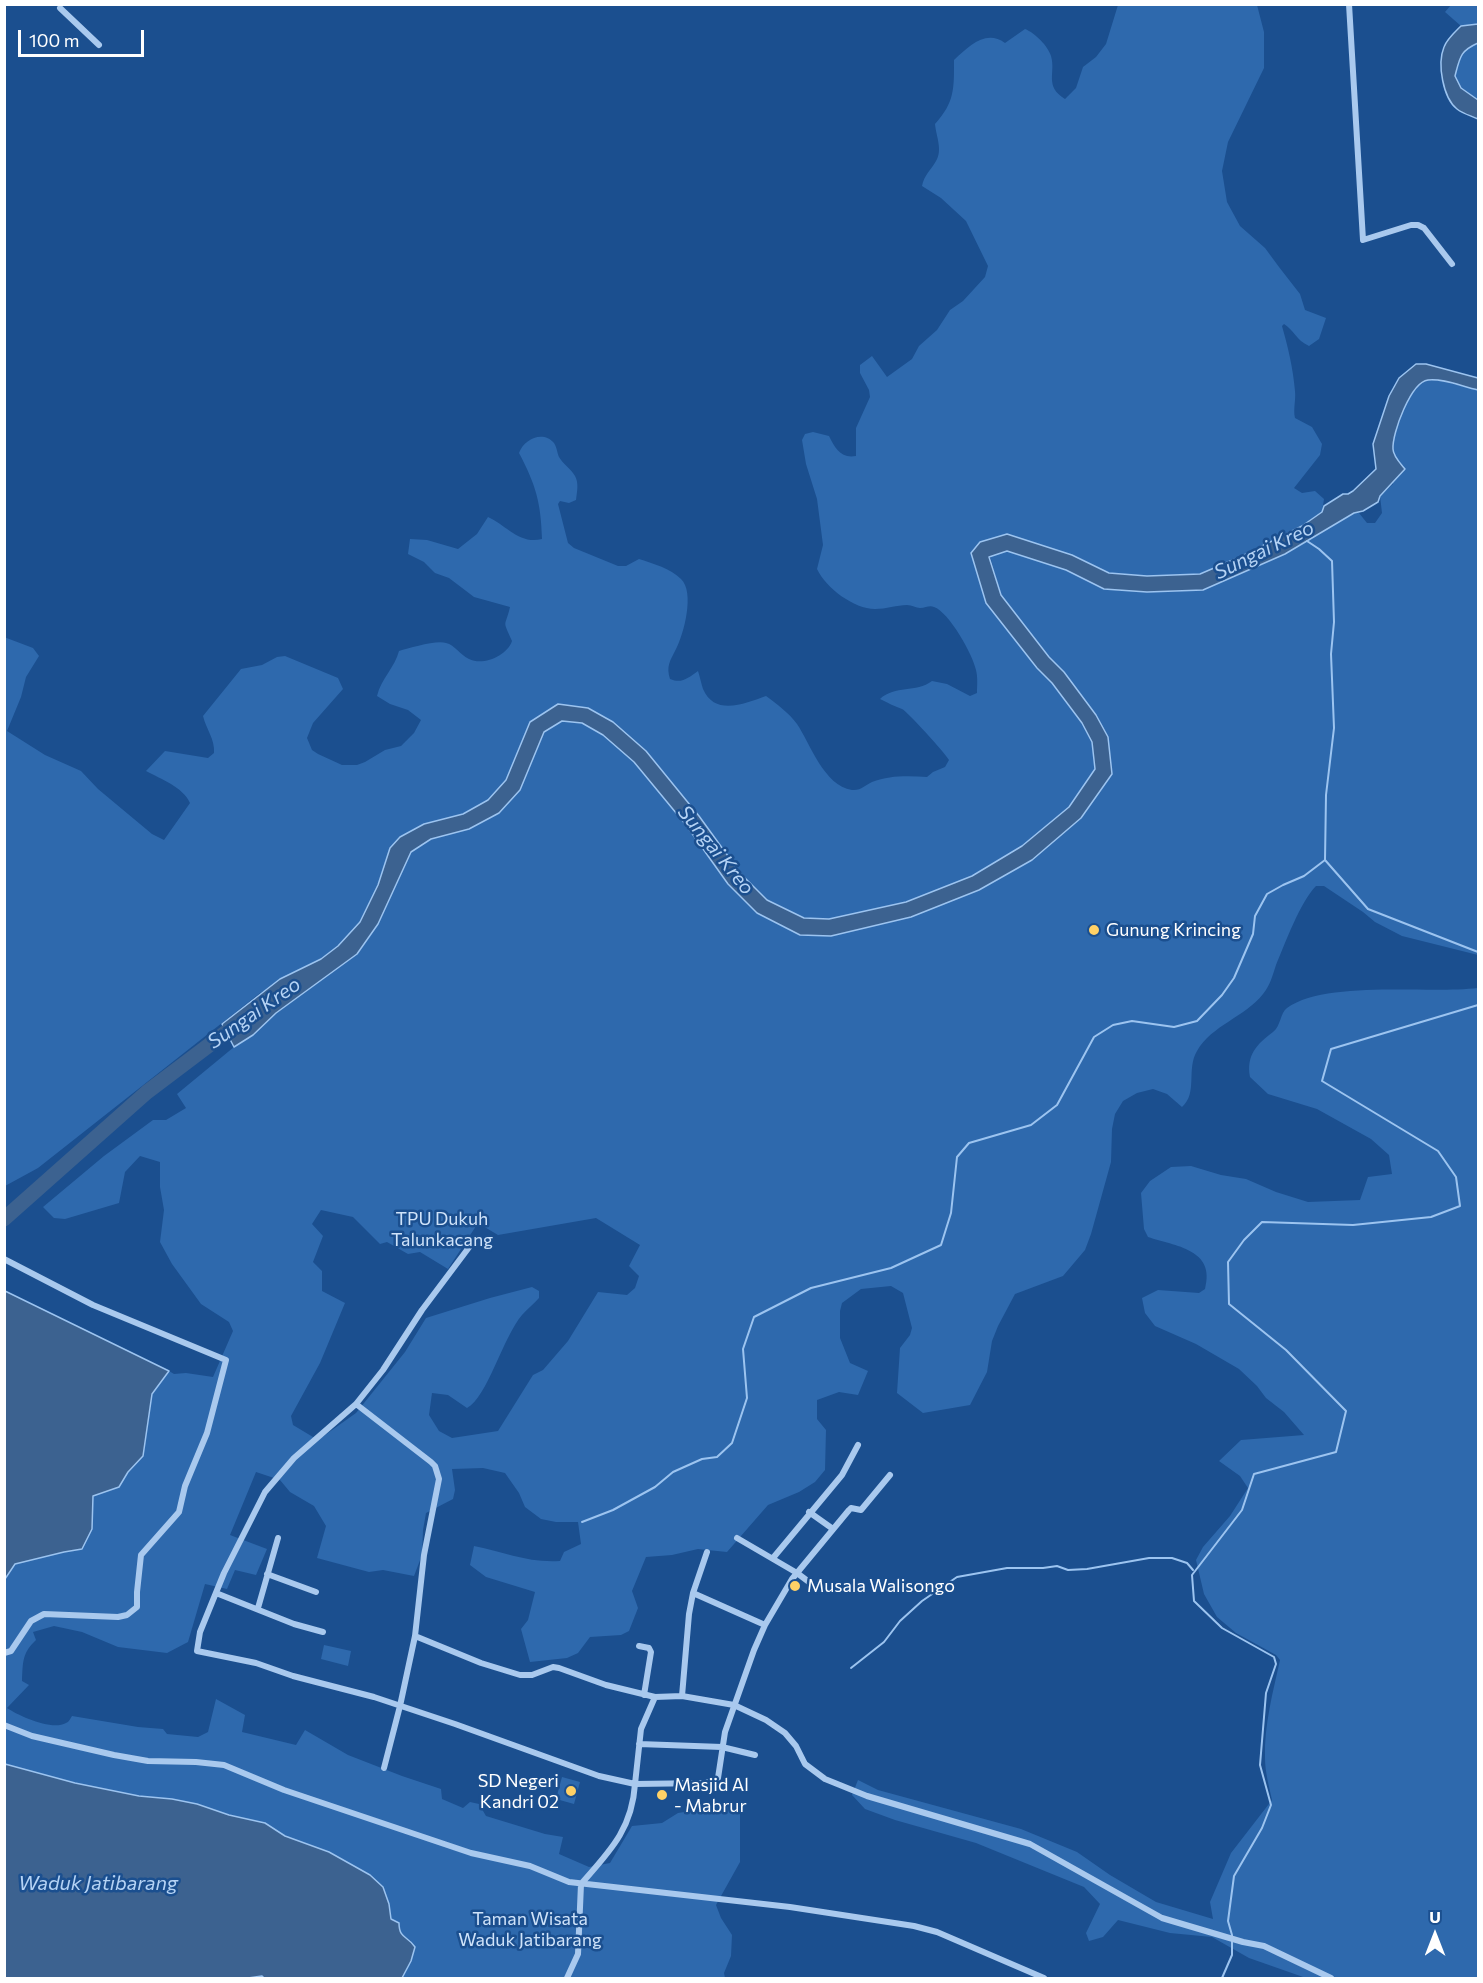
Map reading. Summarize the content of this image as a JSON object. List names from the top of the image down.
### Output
{
  "water": ["Sungai Kreo", "Waduk Jatibarang"],
  "parks": ["TPU Dukuh Talunkacang", "Taman Wisata Waduk Jatibarang"],
  "places": [
    "Gunung Krincing",
    "Musala Walisongo",
    "SD Negeri Kandri 02",
    "Masjid Al - Mabrur"
  ],
  "scale_bar": "100 m",
  "north": "top"
}
